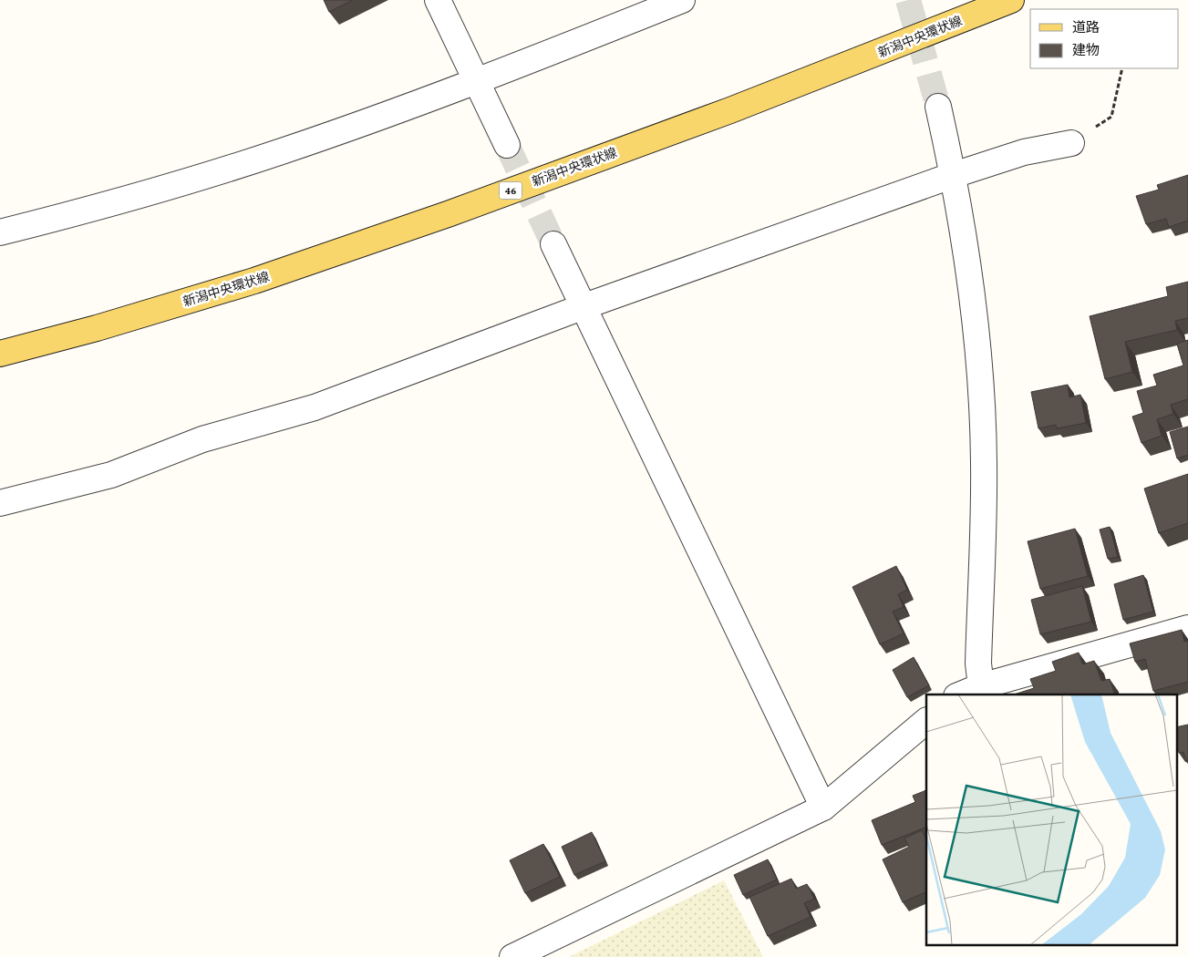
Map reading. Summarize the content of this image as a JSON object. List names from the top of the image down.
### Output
{
  "streets": {
    "main road": ["新潟中央環状線", "46"]
  },
  "legend": ["道路", "建物"]
}
